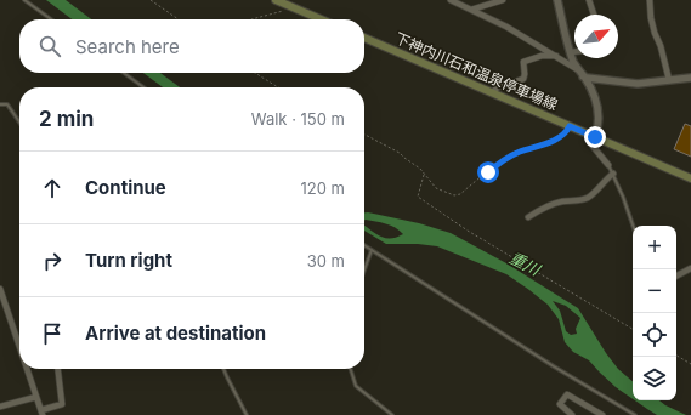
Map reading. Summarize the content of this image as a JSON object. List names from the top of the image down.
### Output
{
  "streets": {
    "main road": ["下神内川石和温泉停車場線"]
  },
  "water": ["重川"],
  "north": "top right",
  "page": {
    "search": "Search here",
    "heading": ["2 min", "Walk · 150 m"],
    "list": [
      ["Continue", "120 m"],
      ["Turn right", "30 m"],
      "Arrive at destination"
    ],
    "map_buttons": ["+", "−"]
  }
}
